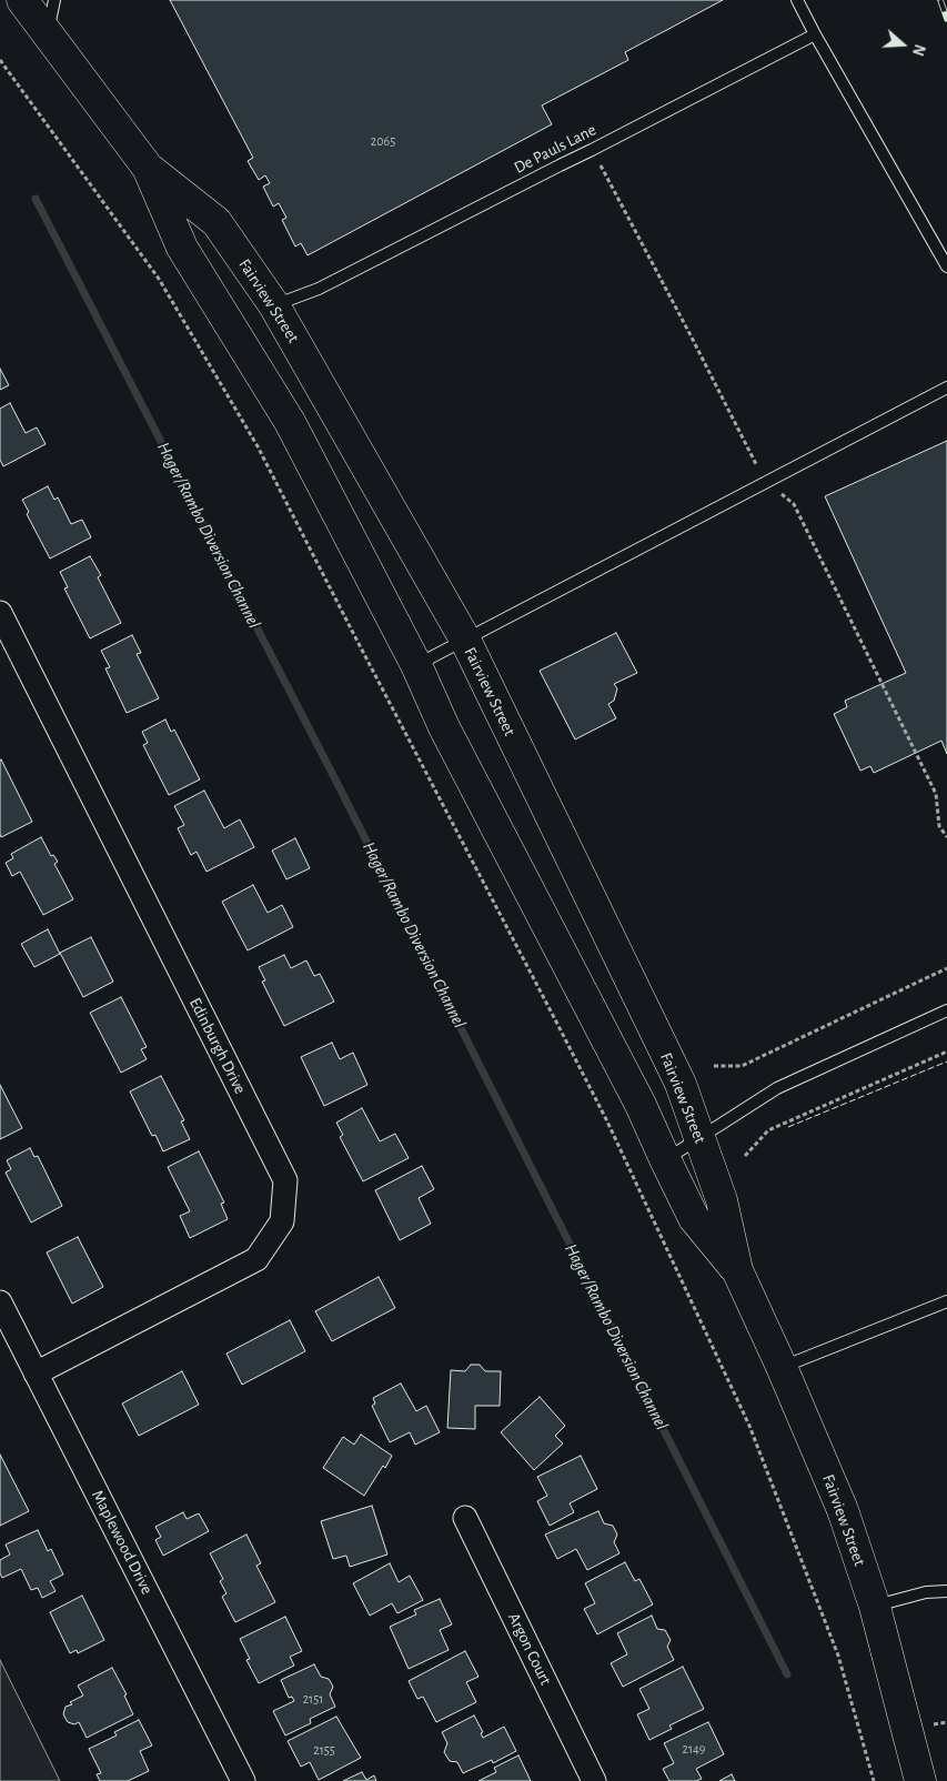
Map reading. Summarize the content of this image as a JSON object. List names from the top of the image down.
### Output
{
  "streets": {
    "main road": ["Fairview Street"],
    "street": ["Edinburgh Drive", "Maplewood Drive", "Argon Court"],
    "lane": ["De Pauls Lane"]
  },
  "crossings": [
    ["De Pauls Lane", "Fairview Street"],
    ["Edinburgh Drive", "Maplewood Drive"]
  ],
  "water": ["Hager/Rambo Diversion Channel"],
  "house_numbers": [
    "2065",
    "2151",
    "2149",
    "2155"
  ],
  "north": "right"
}
